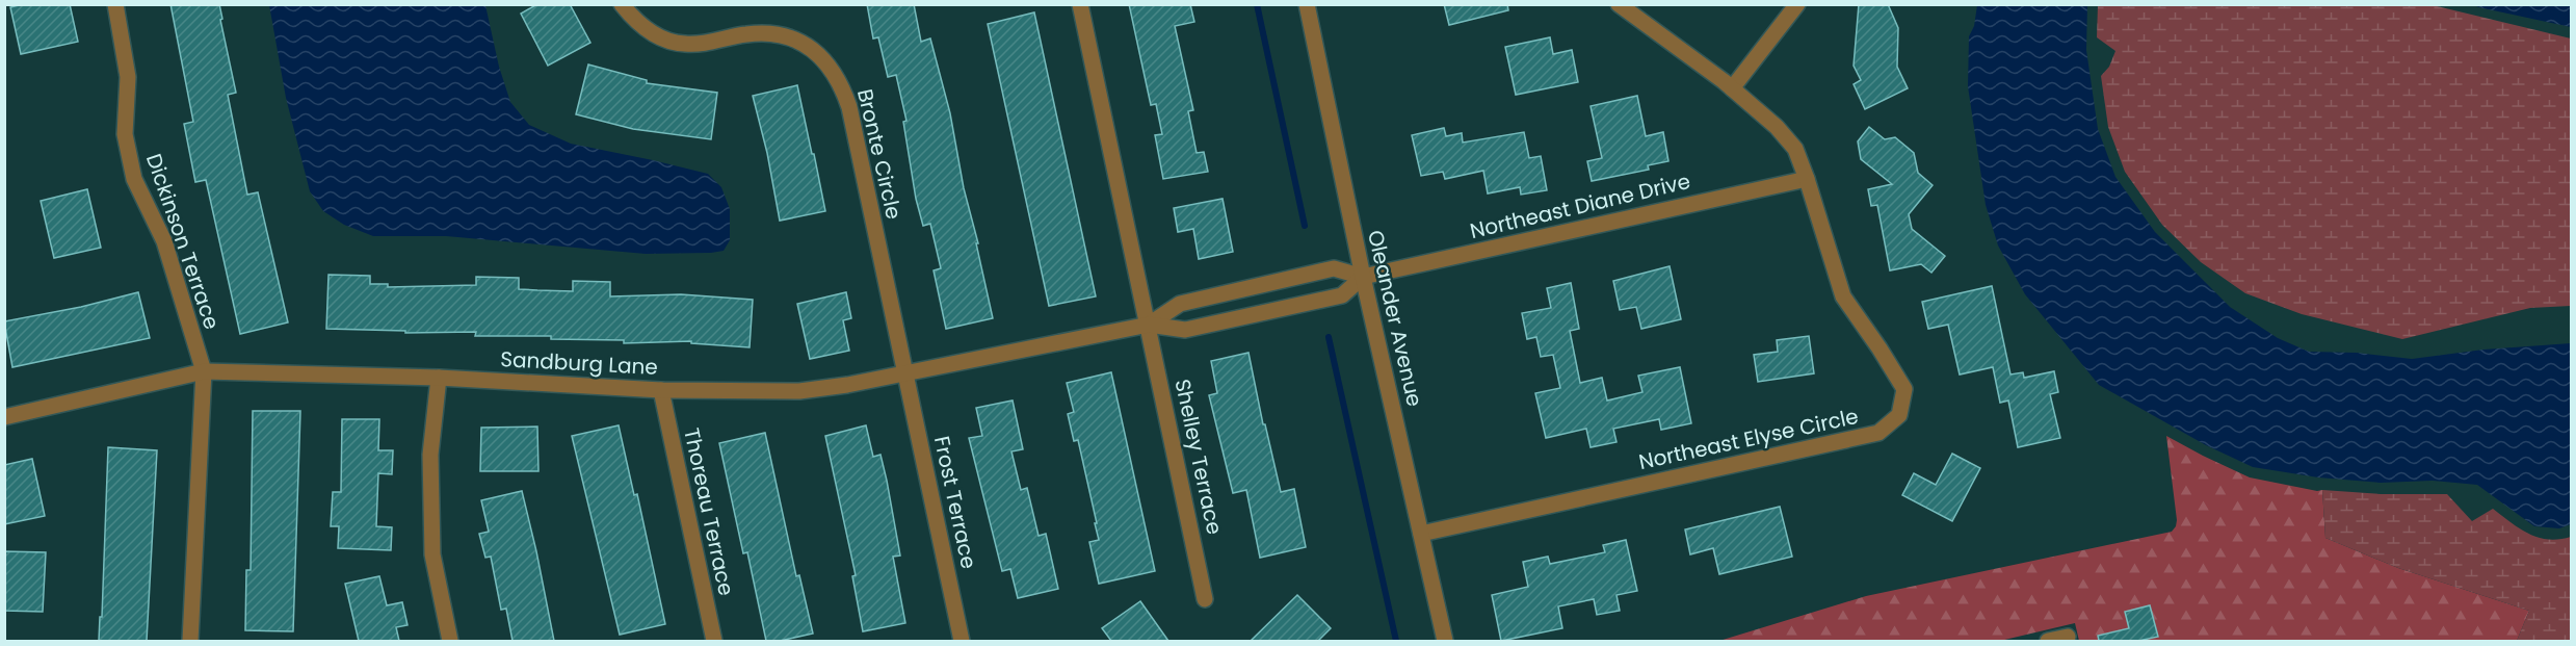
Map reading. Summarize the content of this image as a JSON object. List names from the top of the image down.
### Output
{
  "streets": {
    "street": [
      "Bronte Circle",
      "Northeast Diane Drive",
      "Dickinson Terrace",
      "Oleander Avenue",
      "Sandburg Lane",
      "Northeast Elyse Circle",
      "Shelley Terrace",
      "Frost Terrace",
      "Thoreau Terrace"
    ]
  },
  "crossings": [
    ["Bronte Circle", "Sandburg Lane"],
    ["Bronte Circle", "Frost Terrace"],
    ["Northeast Diane Drive", "Oleander Avenue"],
    ["Northeast Diane Drive", "Sandburg Lane"],
    ["Northeast Diane Drive", "Northeast Elyse Circle"],
    ["Dickinson Terrace", "Sandburg Lane"],
    ["Oleander Avenue", "Sandburg Lane"],
    ["Oleander Avenue", "Northeast Elyse Circle"],
    ["Sandburg Lane", "Shelley Terrace"],
    ["Sandburg Lane", "Frost Terrace"],
    ["Sandburg Lane", "Thoreau Terrace"]
  ]
}
